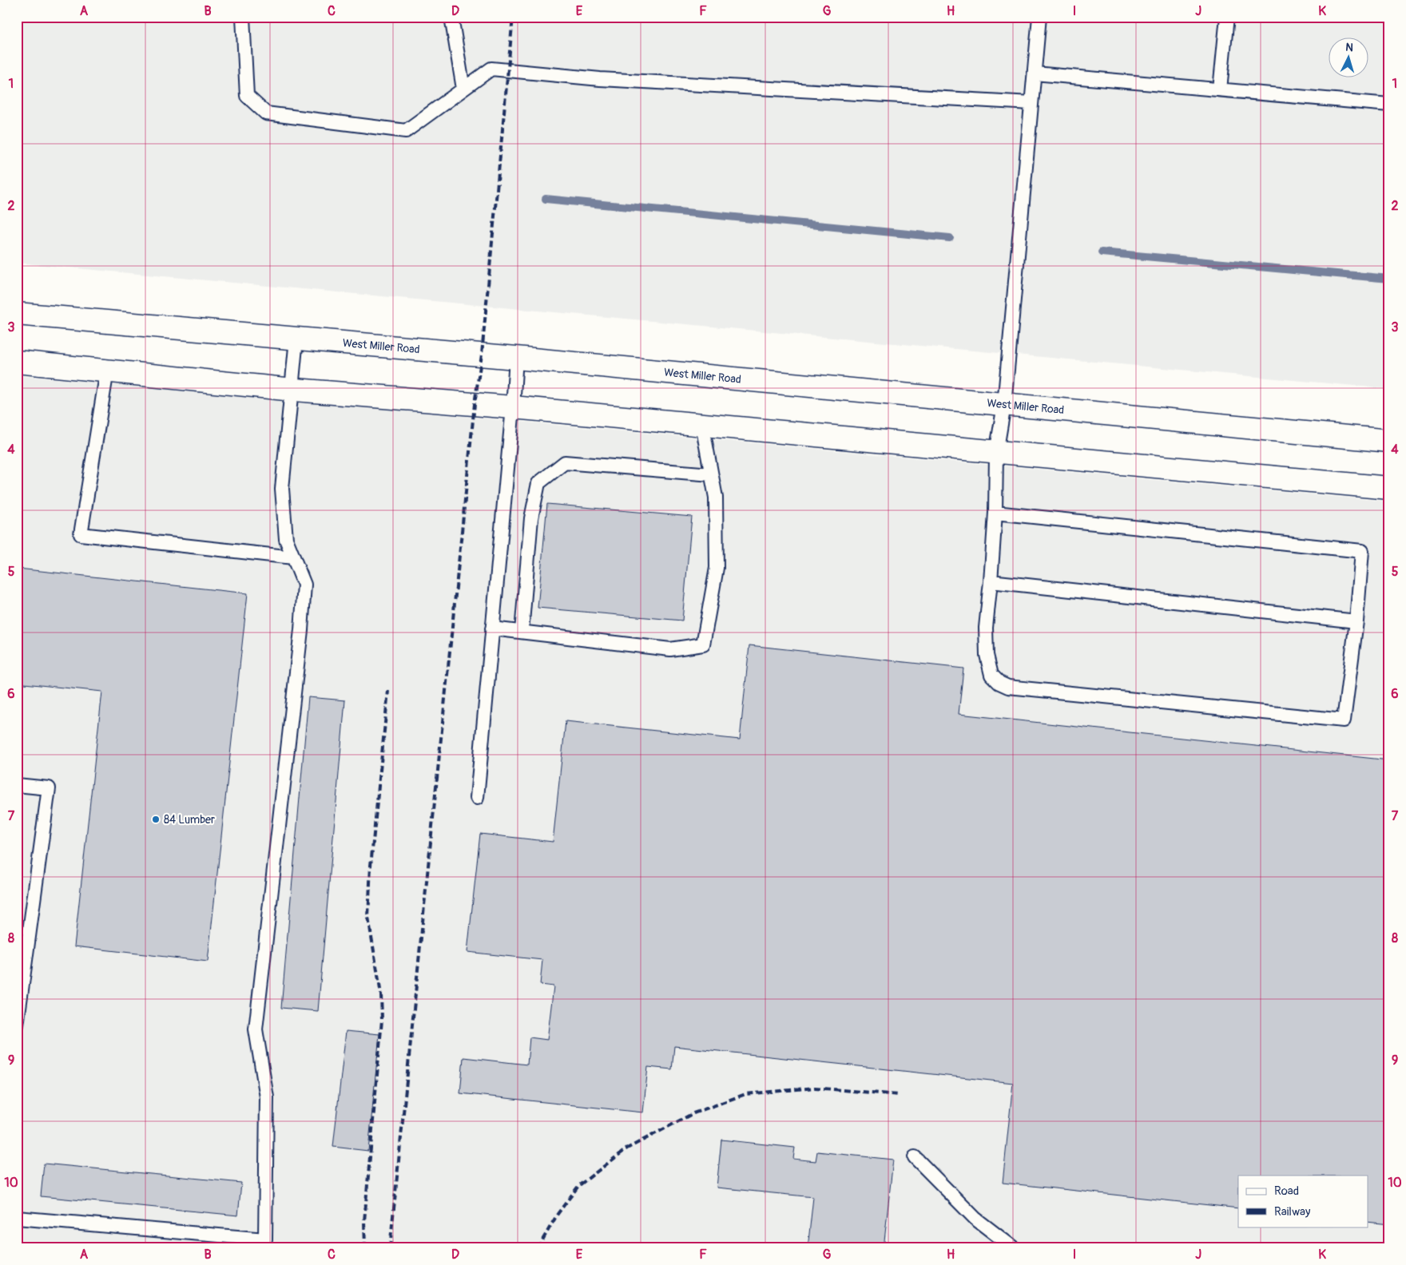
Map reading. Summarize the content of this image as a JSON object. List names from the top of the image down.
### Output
{
  "streets": {
    "main road": ["West Miller Road"]
  },
  "places": ["84 Lumber"],
  "legend": ["Road", "Railway"],
  "north": "top",
  "grid": {
    "columns": [
      "A",
      "B",
      "C",
      "D",
      "E",
      "F",
      "G",
      "H",
      "I",
      "J",
      "K"
    ],
    "rows": [
      "1",
      "2",
      "3",
      "4",
      "5",
      "6",
      "7",
      "8",
      "9",
      "10"
    ]
  }
}
